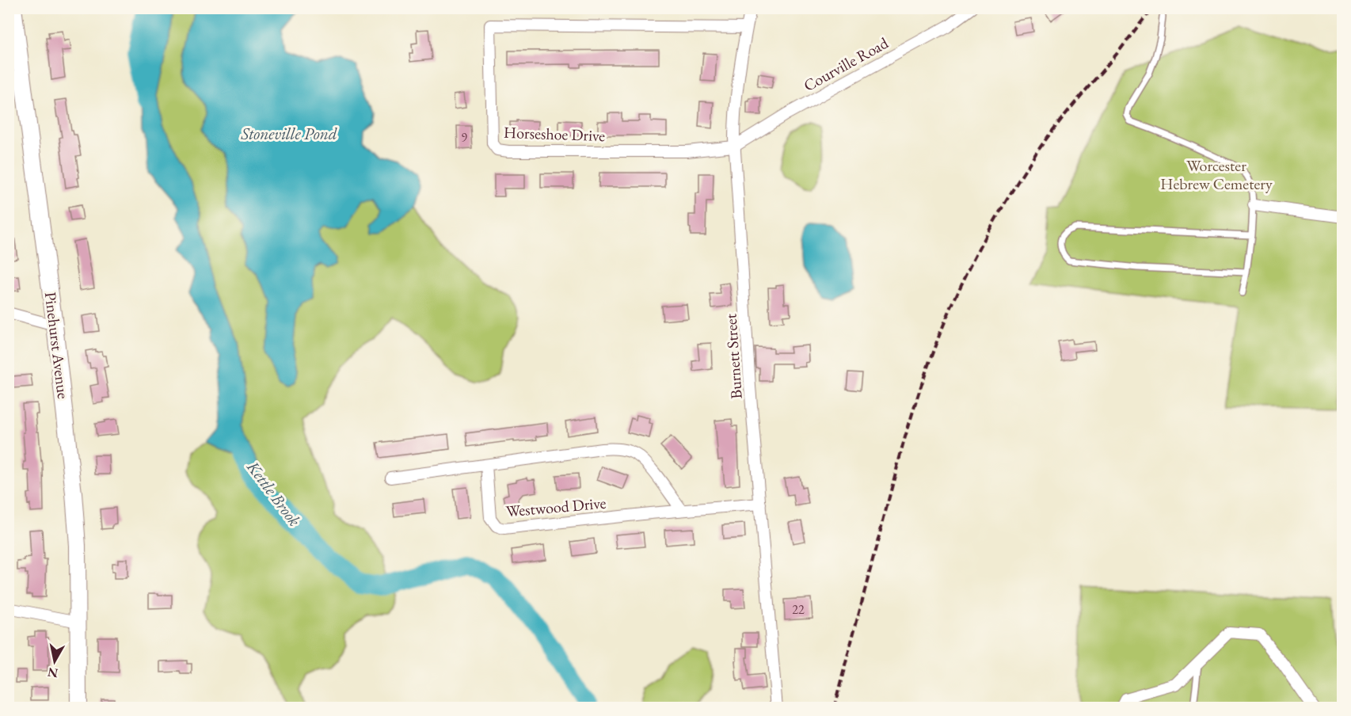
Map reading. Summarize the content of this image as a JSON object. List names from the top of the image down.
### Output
{
  "streets": {
    "main road": ["Pinehurst Avenue"],
    "street": [
      "Courville Road",
      "Horseshoe Drive",
      "Burnett Street",
      "Westwood Drive"
    ]
  },
  "crossings": [
    ["Courville Road", "Horseshoe Drive"],
    ["Courville Road", "Burnett Street"],
    ["Horseshoe Drive", "Burnett Street"],
    ["Burnett Street", "Westwood Drive"]
  ],
  "water": ["Stoneville Pond", "Kettle Brook"],
  "parks": ["Worcester Hebrew Cemetery"],
  "house_numbers": ["9", "22"],
  "north": "bottom"
}
